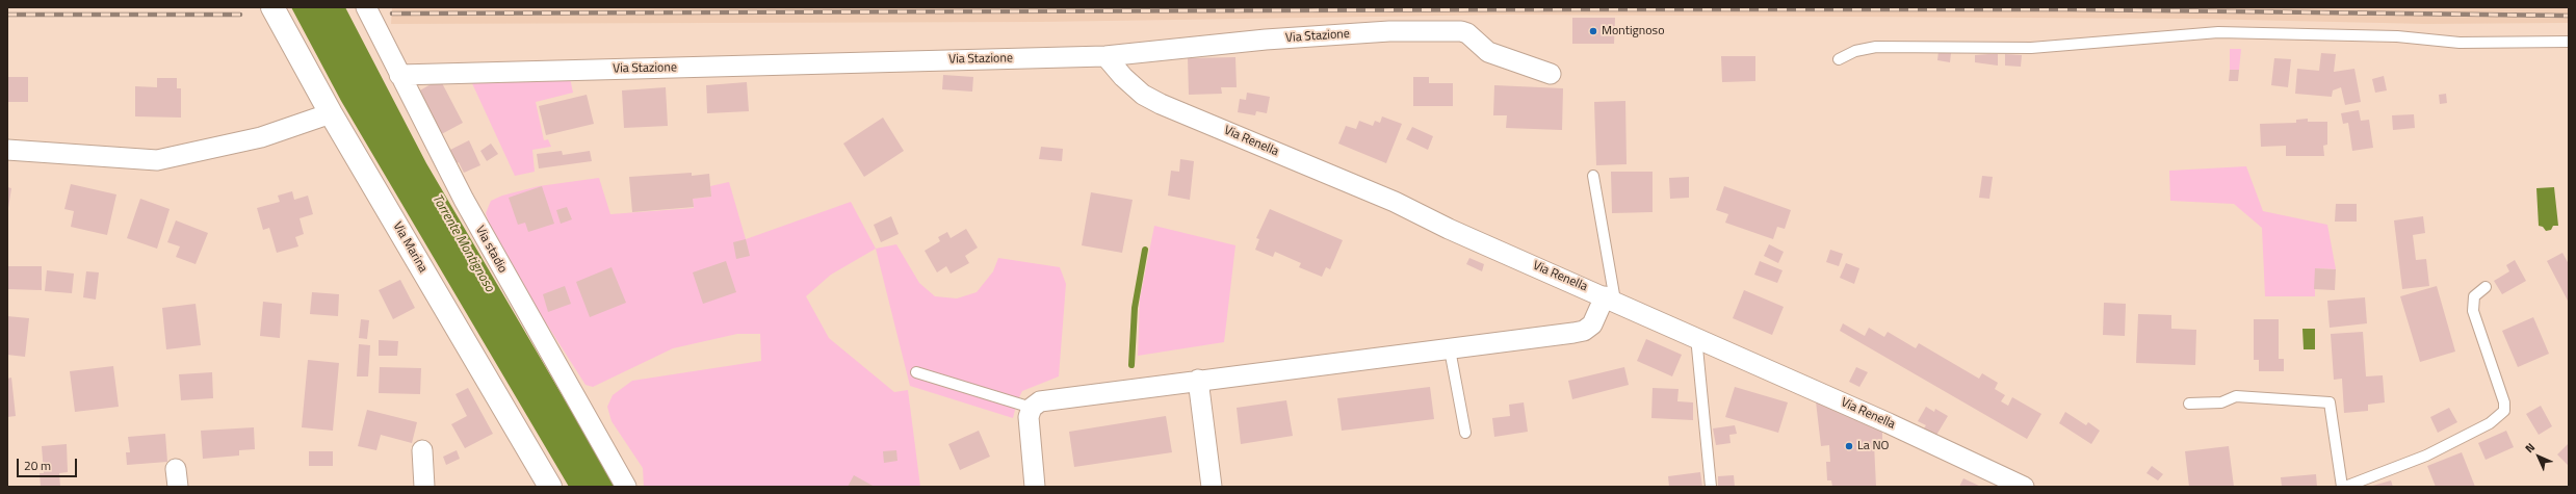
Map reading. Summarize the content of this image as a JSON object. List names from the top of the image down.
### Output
{
  "streets": {
    "main road": ["Via Marina"],
    "street": ["Via Stazione", "Via Renella", "Via stadio"]
  },
  "crossings": [
    ["Via Stazione", "Via Renella"],
    ["Via Stazione", "Via stadio"]
  ],
  "water": ["Torrente Montignoso"],
  "places": ["Montignoso", "La NO"],
  "scale_bar": "20 m",
  "north": "top left"
}
